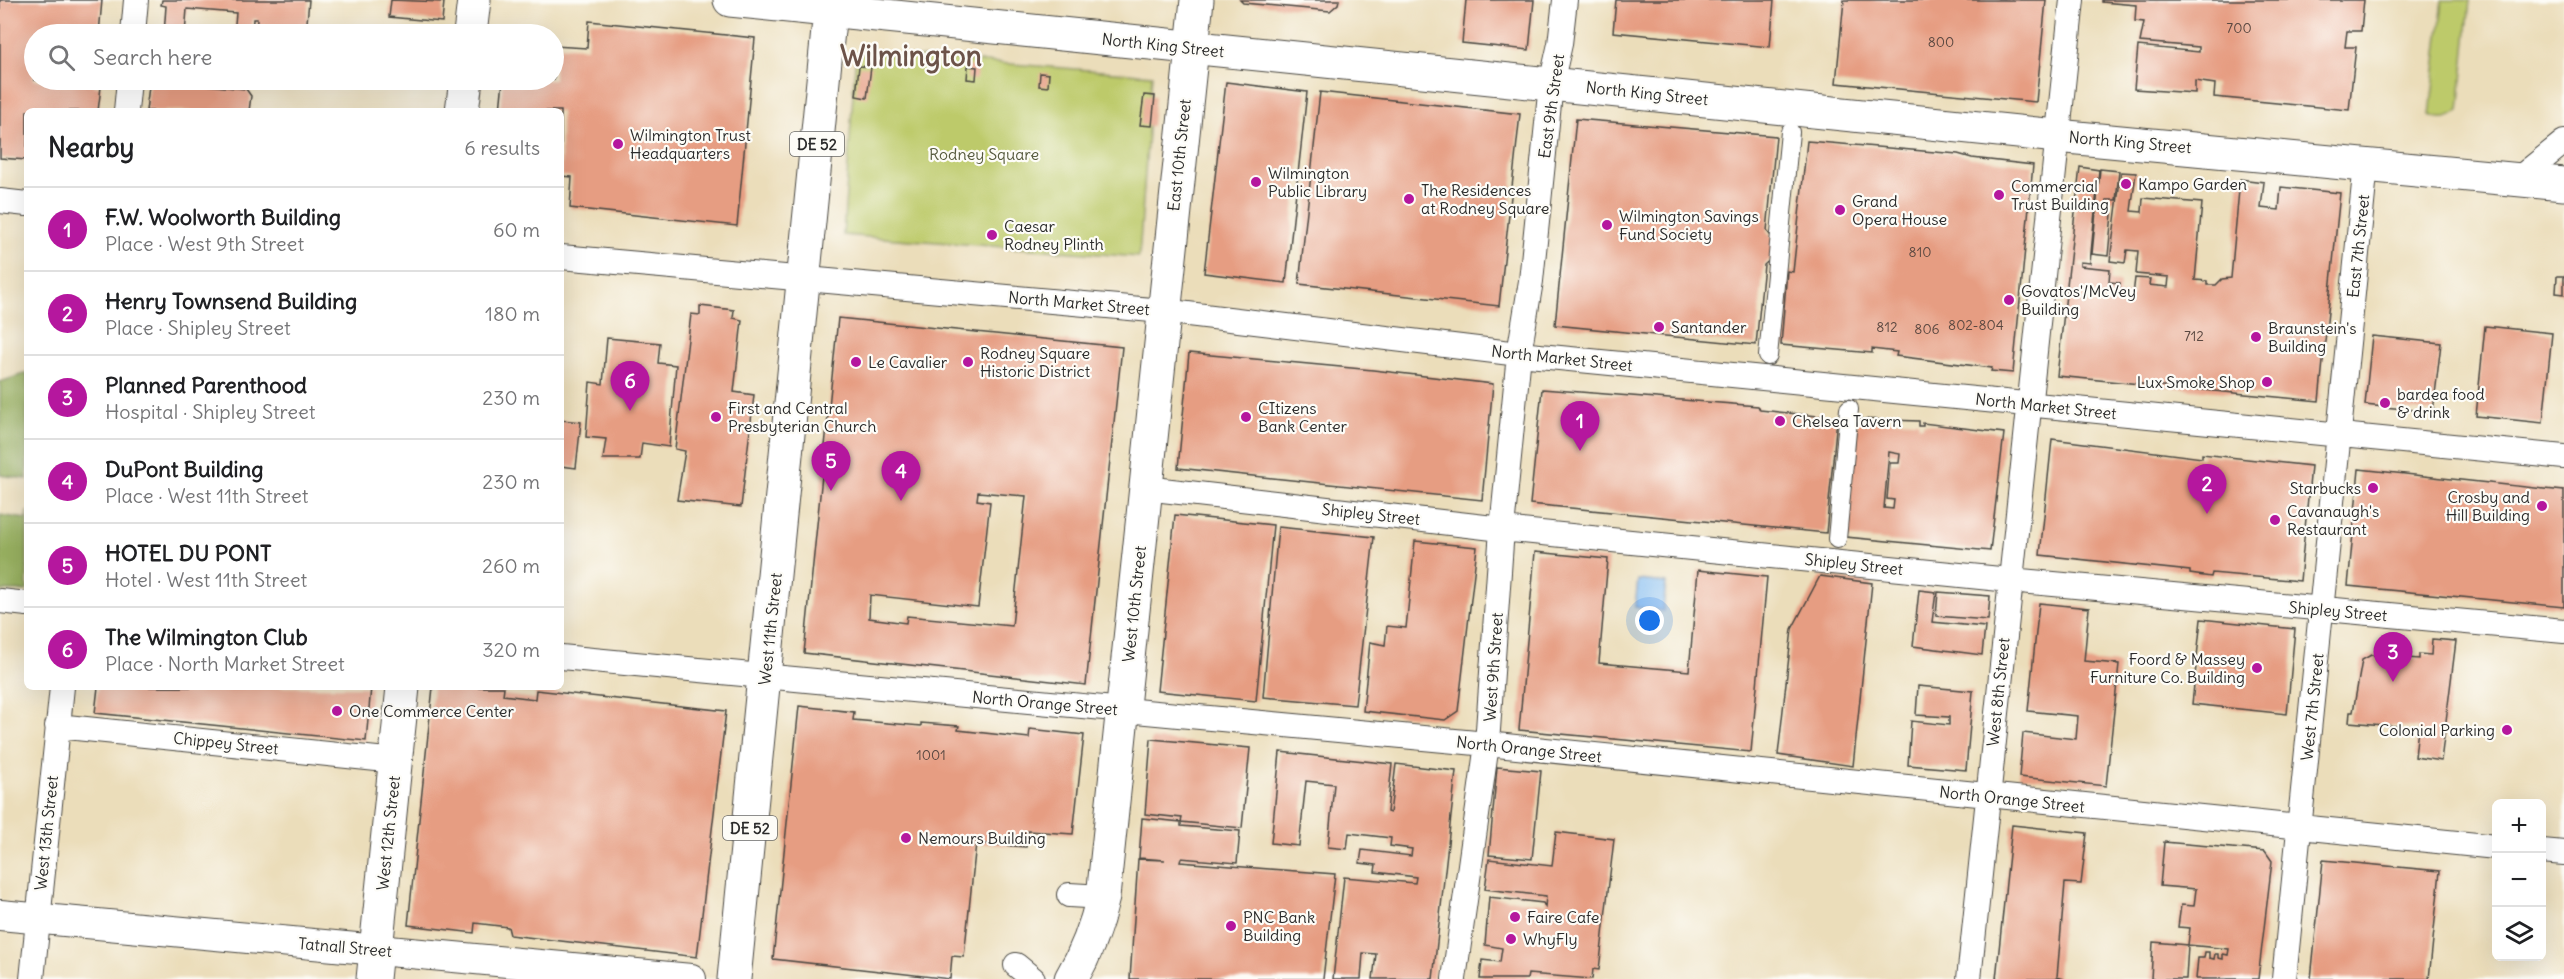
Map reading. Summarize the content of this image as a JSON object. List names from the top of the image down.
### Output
{
  "streets": {
    "main road": [
      "North King Street",
      "DE 52",
      "East 10th Street",
      "West 10th Street",
      "West 11th Street",
      "West 12th Street"
    ],
    "street": [
      "East 9th Street",
      "East 7th Street",
      "North Market Street",
      "Shipley Street",
      "West 9th Street",
      "West 8th Street",
      "North Orange Street",
      "West 7th Street",
      "Chippey Street",
      "West 13th Street",
      "Tatnall Street"
    ]
  },
  "crossings": [
    ["North King Street", "East 9th Street"],
    ["North King Street", "DE 52"],
    ["North King Street", "East 10th Street"],
    ["North King Street", "East 7th Street"],
    ["North King Street", "West 8th Street"],
    ["East 9th Street", "North Market Street"],
    ["East 9th Street", "West 9th Street"],
    ["DE 52", "North Market Street"],
    ["DE 52", "West 11th Street"],
    ["East 10th Street", "North Market Street"],
    ["East 10th Street", "West 10th Street"],
    ["East 7th Street", "North Market Street"],
    ["East 7th Street", "West 7th Street"],
    ["North Market Street", "West 10th Street"],
    ["North Market Street", "West 11th Street"],
    ["North Market Street", "West 9th Street"],
    ["North Market Street", "West 8th Street"],
    ["North Market Street", "West 7th Street"],
    ["Shipley Street", "West 10th Street"],
    ["Shipley Street", "West 9th Street"],
    ["Shipley Street", "West 8th Street"],
    ["Shipley Street", "West 7th Street"],
    ["West 10th Street", "North Orange Street"],
    ["West 11th Street", "North Orange Street"],
    ["West 9th Street", "North Orange Street"],
    ["West 8th Street", "North Orange Street"],
    ["North Orange Street", "West 7th Street"],
    ["Chippey Street", "West 13th Street"],
    ["Chippey Street", "West 12th Street"],
    ["West 13th Street", "Tatnall Street"],
    ["West 12th Street", "Tatnall Street"]
  ],
  "districts": ["Wilmington"],
  "parks": ["Rodney Square"],
  "places": [
    "Wilmington Trust Headquarters",
    "Wilmington Public Library",
    "Kampo Garden",
    "Commercial Trust Building",
    "The Residences at Rodney Square",
    "Grand Opera House",
    "Wilmington Savings Fund Society",
    "Caesar Rodney Plinth",
    "Govatos'/McVey Building",
    "Santander",
    "Braunstein's Building",
    "Le Cavalier",
    "Rodney Square Historic District",
    "Lux Smoke Shop",
    "bardea food & drink",
    "First and Central Presbyterian Church",
    "CItizens Bank Center",
    "Chelsea Tavern",
    "Starbucks",
    "Crosby and Hill Building",
    "Cavanaugh's Restaurant",
    "Foord & Massey Furniture Co. Building",
    "One Commerce Center",
    "Colonial Parking",
    "Nemours Building",
    "Faire Cafe",
    "PNC Bank Building",
    "WhyFly"
  ],
  "house_numbers": [
    "700",
    "800",
    "810",
    "802-804",
    "812",
    "806",
    "712",
    "1001"
  ],
  "page": {
    "search": "Search here",
    "heading": ["Nearby", "6 results"],
    "list": [
      {
        "mark": "1",
        "name": "F.W. Woolworth Building",
        "note": "Place · West 9th Street",
        "value": "60 m"
      },
      {
        "mark": "2",
        "name": "Henry Townsend Building",
        "note": "Place · Shipley Street",
        "value": "180 m"
      },
      {
        "mark": "3",
        "name": "Planned Parenthood",
        "note": "Hospital · Shipley Street",
        "value": "230 m"
      },
      {
        "mark": "4",
        "name": "DuPont Building",
        "note": "Place · West 11th Street",
        "value": "230 m"
      },
      {
        "mark": "5",
        "name": "HOTEL DU PONT",
        "note": "Hotel · West 11th Street",
        "value": "260 m"
      },
      {
        "mark": "6",
        "name": "The Wilmington Club",
        "note": "Place · North Market Street",
        "value": "320 m"
      }
    ],
    "pins": [
      "6",
      "1",
      "5",
      "4",
      "2",
      "3"
    ],
    "map_buttons": ["+", "−"]
  }
}
